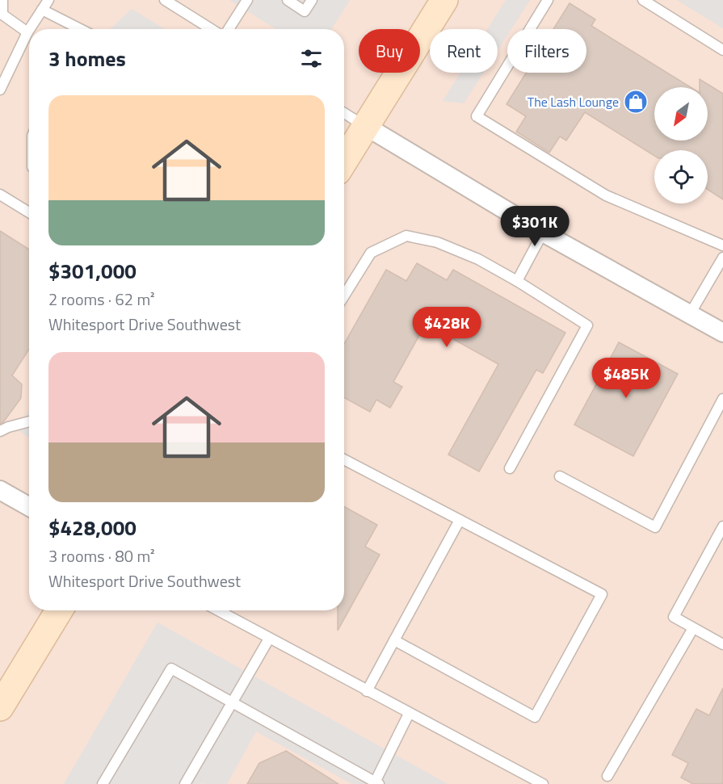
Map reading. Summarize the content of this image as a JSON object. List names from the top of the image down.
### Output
{
  "places": {
    "shop": ["The Lash Lounge"]
  },
  "north": "bottom left",
  "page": {
    "chip": ["Buy", "Rent", "Filters"],
    "heading": "3 homes",
    "list": [
      {
        "name": "$301,000",
        "note": "2 rooms · 62 m² · Whitesport Drive Southwest"
      },
      {
        "name": "$428,000",
        "note": "3 rooms · 80 m² · Whitesport Drive Southwest"
      }
    ],
    "price": ["$301K", "$428K", "$485K"]
  }
}
